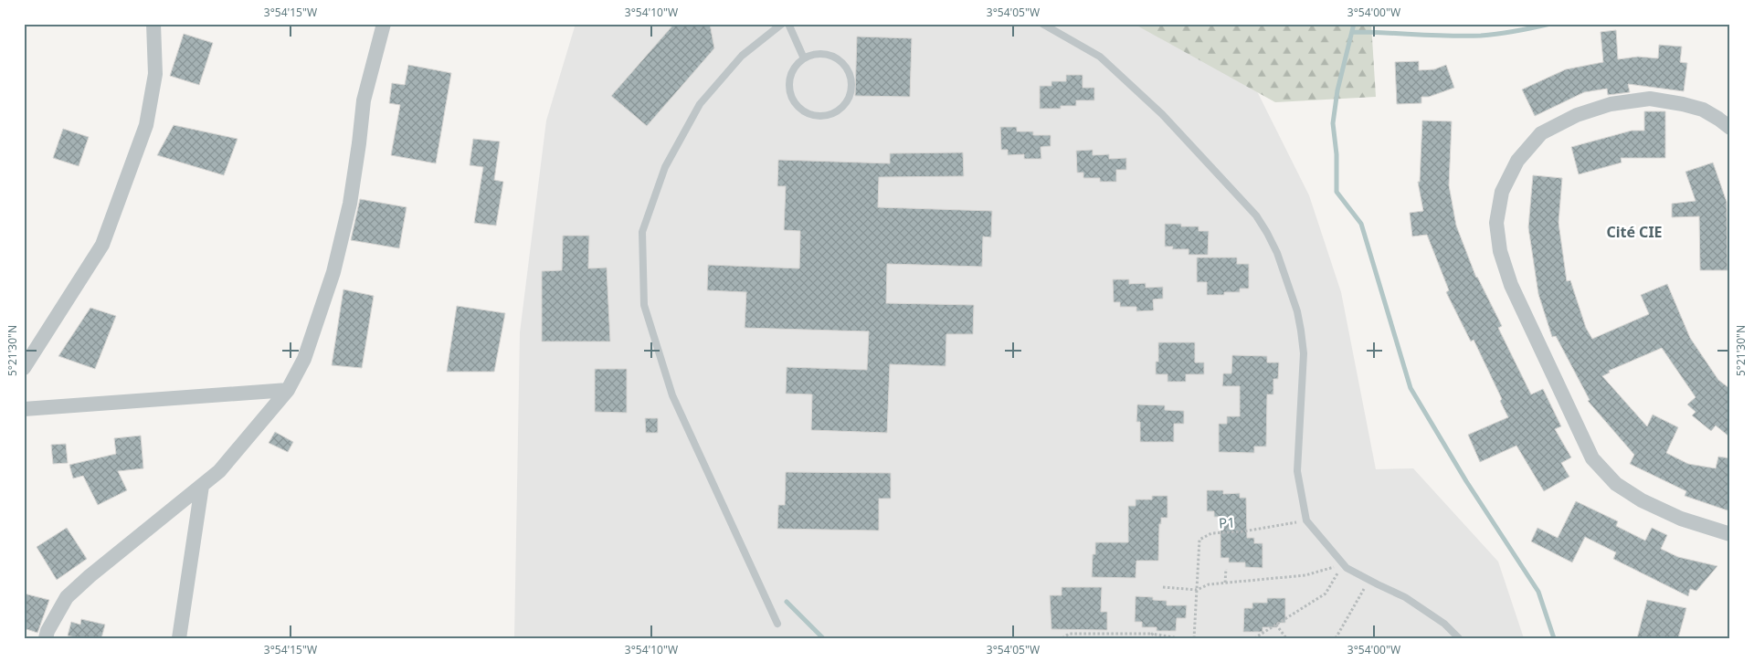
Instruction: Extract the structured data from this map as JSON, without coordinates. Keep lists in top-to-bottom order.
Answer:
{
  "streets": {
    "path": ["P1"]
  },
  "districts": ["Cité CIE"],
  "coordinates": [
    "3°54'15\"W",
    "3°54'10\"W",
    "3°54'05\"W",
    "3°54'00\"W",
    "5°21'30\"N"
  ]
}
